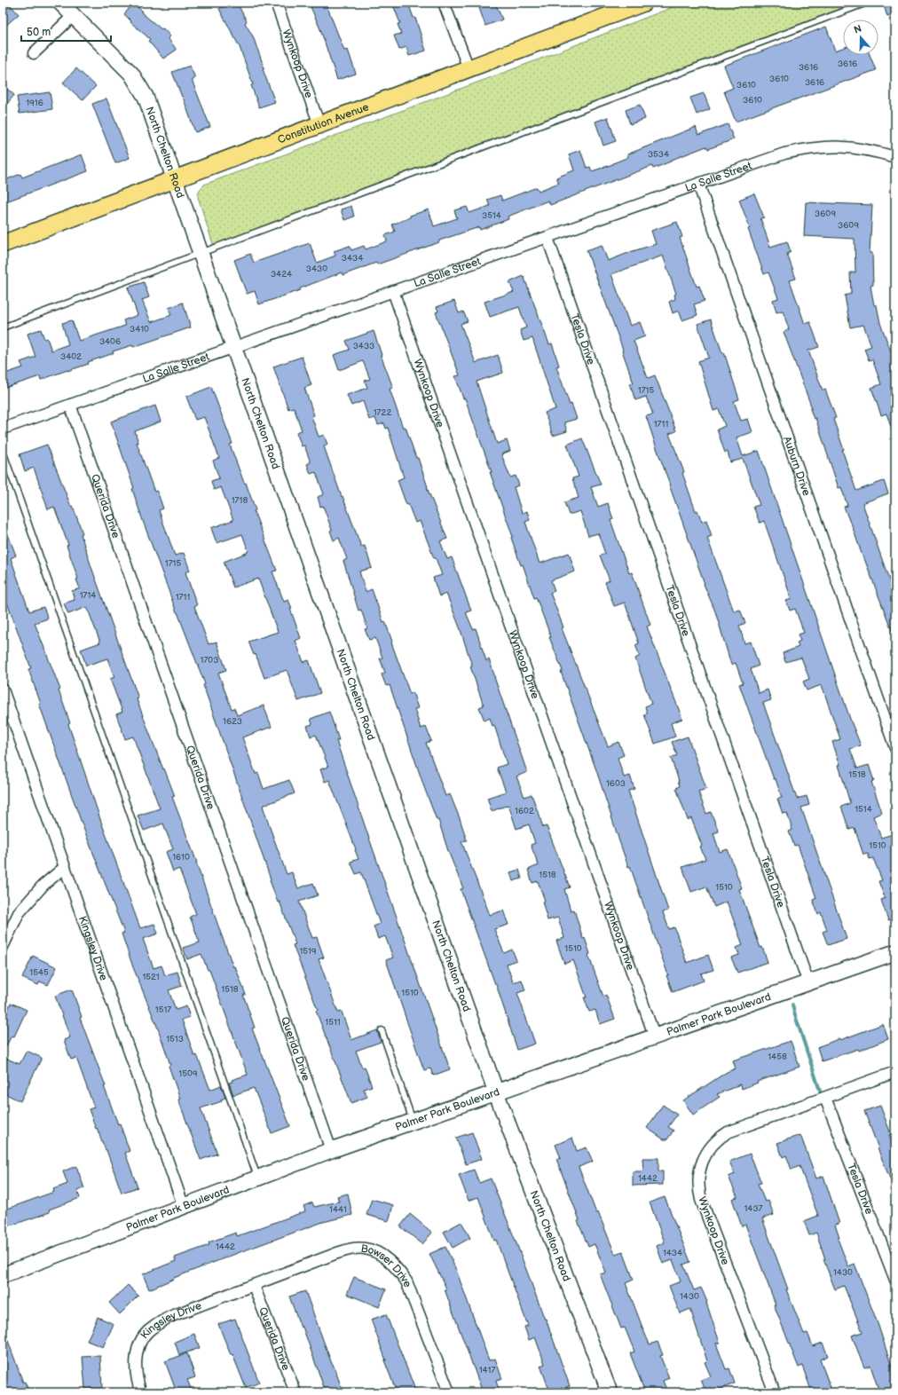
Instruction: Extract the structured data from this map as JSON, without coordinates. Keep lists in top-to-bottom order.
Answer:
{
  "streets": {
    "main road": ["Constitution Avenue", "North Chelton Road", "Palmer Park Boulevard"],
    "street": [
      "Wynkoop Drive",
      "La Salle Street",
      "Tesla Drive",
      "Auburn Drive",
      "Querida Drive",
      "Kingsley Drive",
      "Bowser Drive"
    ]
  },
  "crossings": [
    ["Wynkoop Drive", "Constitution Avenue"],
    ["Wynkoop Drive", "La Salle Street"],
    ["Wynkoop Drive", "Tesla Drive"],
    ["Wynkoop Drive", "Palmer Park Boulevard"],
    ["Constitution Avenue", "North Chelton Road"],
    ["North Chelton Road", "La Salle Street"],
    ["North Chelton Road", "Palmer Park Boulevard"],
    ["La Salle Street", "Tesla Drive"],
    ["La Salle Street", "Auburn Drive"],
    ["La Salle Street", "Querida Drive"],
    ["Tesla Drive", "Palmer Park Boulevard"],
    ["Querida Drive", "Kingsley Drive"],
    ["Querida Drive", "Palmer Park Boulevard"],
    ["Querida Drive", "Bowser Drive"],
    ["Kingsley Drive", "Palmer Park Boulevard"],
    ["Kingsley Drive", "Bowser Drive"]
  ],
  "house_numbers": [
    "3616",
    "3616",
    "3610",
    "3616",
    "3610",
    "3610",
    "1916",
    "3534",
    "3609",
    "3514",
    "3609",
    "3434",
    "3430",
    "3424",
    "3410",
    "3406",
    "3433",
    "3402",
    "1715",
    "1722",
    "1711",
    "1718",
    "1715",
    "1714",
    "1711",
    "1703",
    "1623",
    "1518",
    "1603",
    "1514",
    "1602",
    "1510",
    "1610",
    "1518",
    "1510",
    "1510",
    "1519",
    "1545",
    "1521",
    "1518",
    "1510",
    "1517",
    "1511",
    "1513",
    "1458",
    "1509",
    "1442",
    "1437",
    "1441",
    "1442",
    "1434",
    "1430",
    "1430",
    "1417"
  ],
  "scale_bar": "50 m",
  "north": "top"
}
